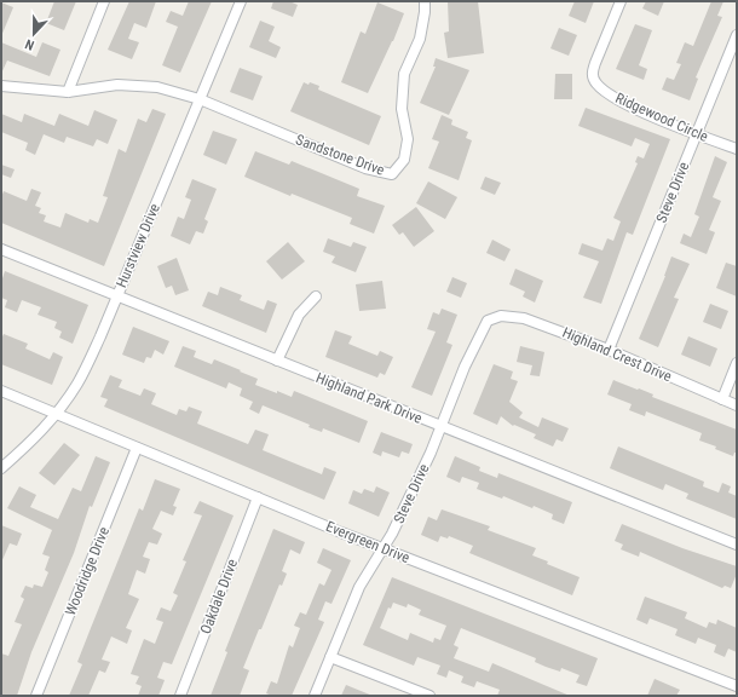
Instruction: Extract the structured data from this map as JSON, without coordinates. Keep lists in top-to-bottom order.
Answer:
{
  "streets": {
    "street": [
      "Ridgewood Circle",
      "Sandstone Drive",
      "Steve Drive",
      "Hurstview Drive",
      "Highland Crest Drive",
      "Highland Park Drive",
      "Evergreen Drive",
      "Woodridge Drive",
      "Oakdale Drive"
    ]
  },
  "crossings": [
    ["Ridgewood Circle", "Steve Drive"],
    ["Sandstone Drive", "Hurstview Drive"],
    ["Steve Drive", "Highland Crest Drive"],
    ["Steve Drive", "Highland Park Drive"],
    ["Steve Drive", "Evergreen Drive"],
    ["Hurstview Drive", "Highland Park Drive"],
    ["Hurstview Drive", "Evergreen Drive"],
    ["Evergreen Drive", "Woodridge Drive"],
    ["Evergreen Drive", "Oakdale Drive"]
  ],
  "north": "bottom"
}
